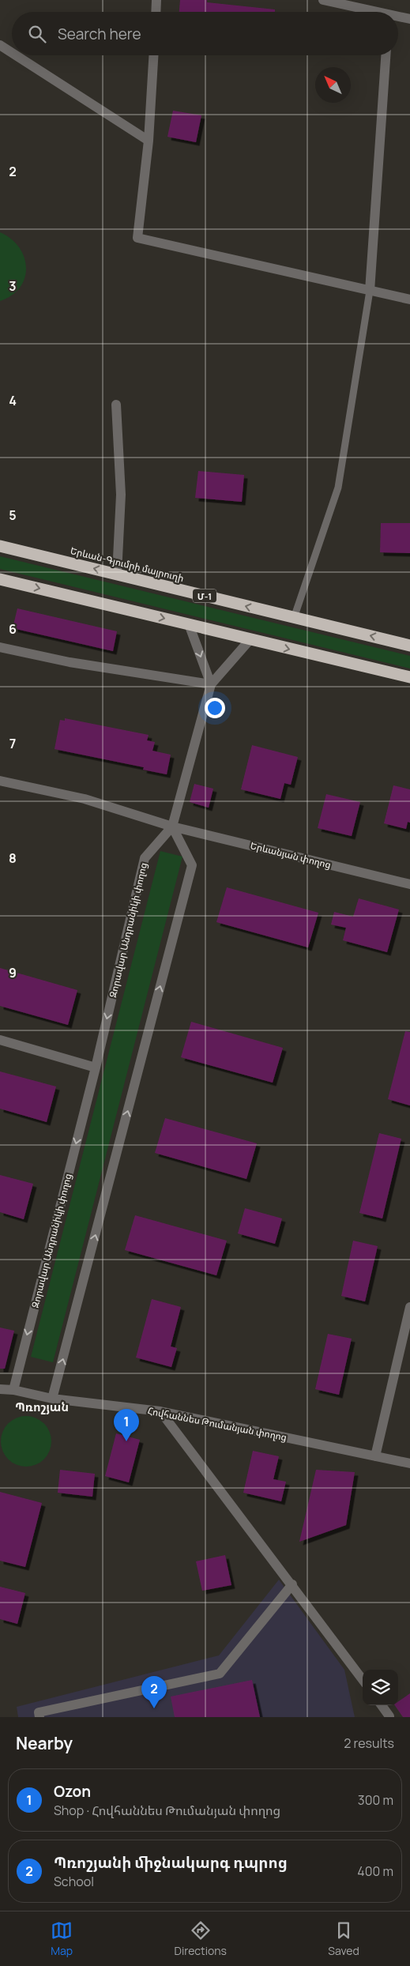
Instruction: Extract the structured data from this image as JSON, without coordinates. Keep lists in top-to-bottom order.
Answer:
{
  "streets": {
    "highway": ["Երևան-Գյումրի մայրուղի", "Մ-1"],
    "street": ["Երևանյան փողոց", "Զորավար Անդրանիկի փողոց", "Հովհաննես Թումանյան փողոց"]
  },
  "crossings": [
    ["Երևանյան փողոց", "Զորավար Անդրանիկի փողոց"],
    ["Զորավար Անդրանիկի փողոց", "Հովհաննես Թումանյան փողոց"]
  ],
  "districts": ["Պռոշյան"],
  "north": "top left",
  "page": {
    "search": "Search here",
    "pins": ["1", "2"],
    "heading": ["Nearby", "2 results"],
    "list": [
      {
        "mark": "1",
        "name": "Ozon",
        "note": "Shop · Հովհաննես Թումանյան փողոց",
        "value": "300 m"
      },
      {
        "mark": "2",
        "name": "Պռոշյանի միջնակարգ դպրոց",
        "note": "School",
        "value": "400 m"
      }
    ],
    "nav": ["Map", "Directions", "Saved"]
  },
  "grid": {
    "rows": [
      "2",
      "3",
      "4",
      "5",
      "6",
      "7",
      "8",
      "9"
    ]
  }
}
